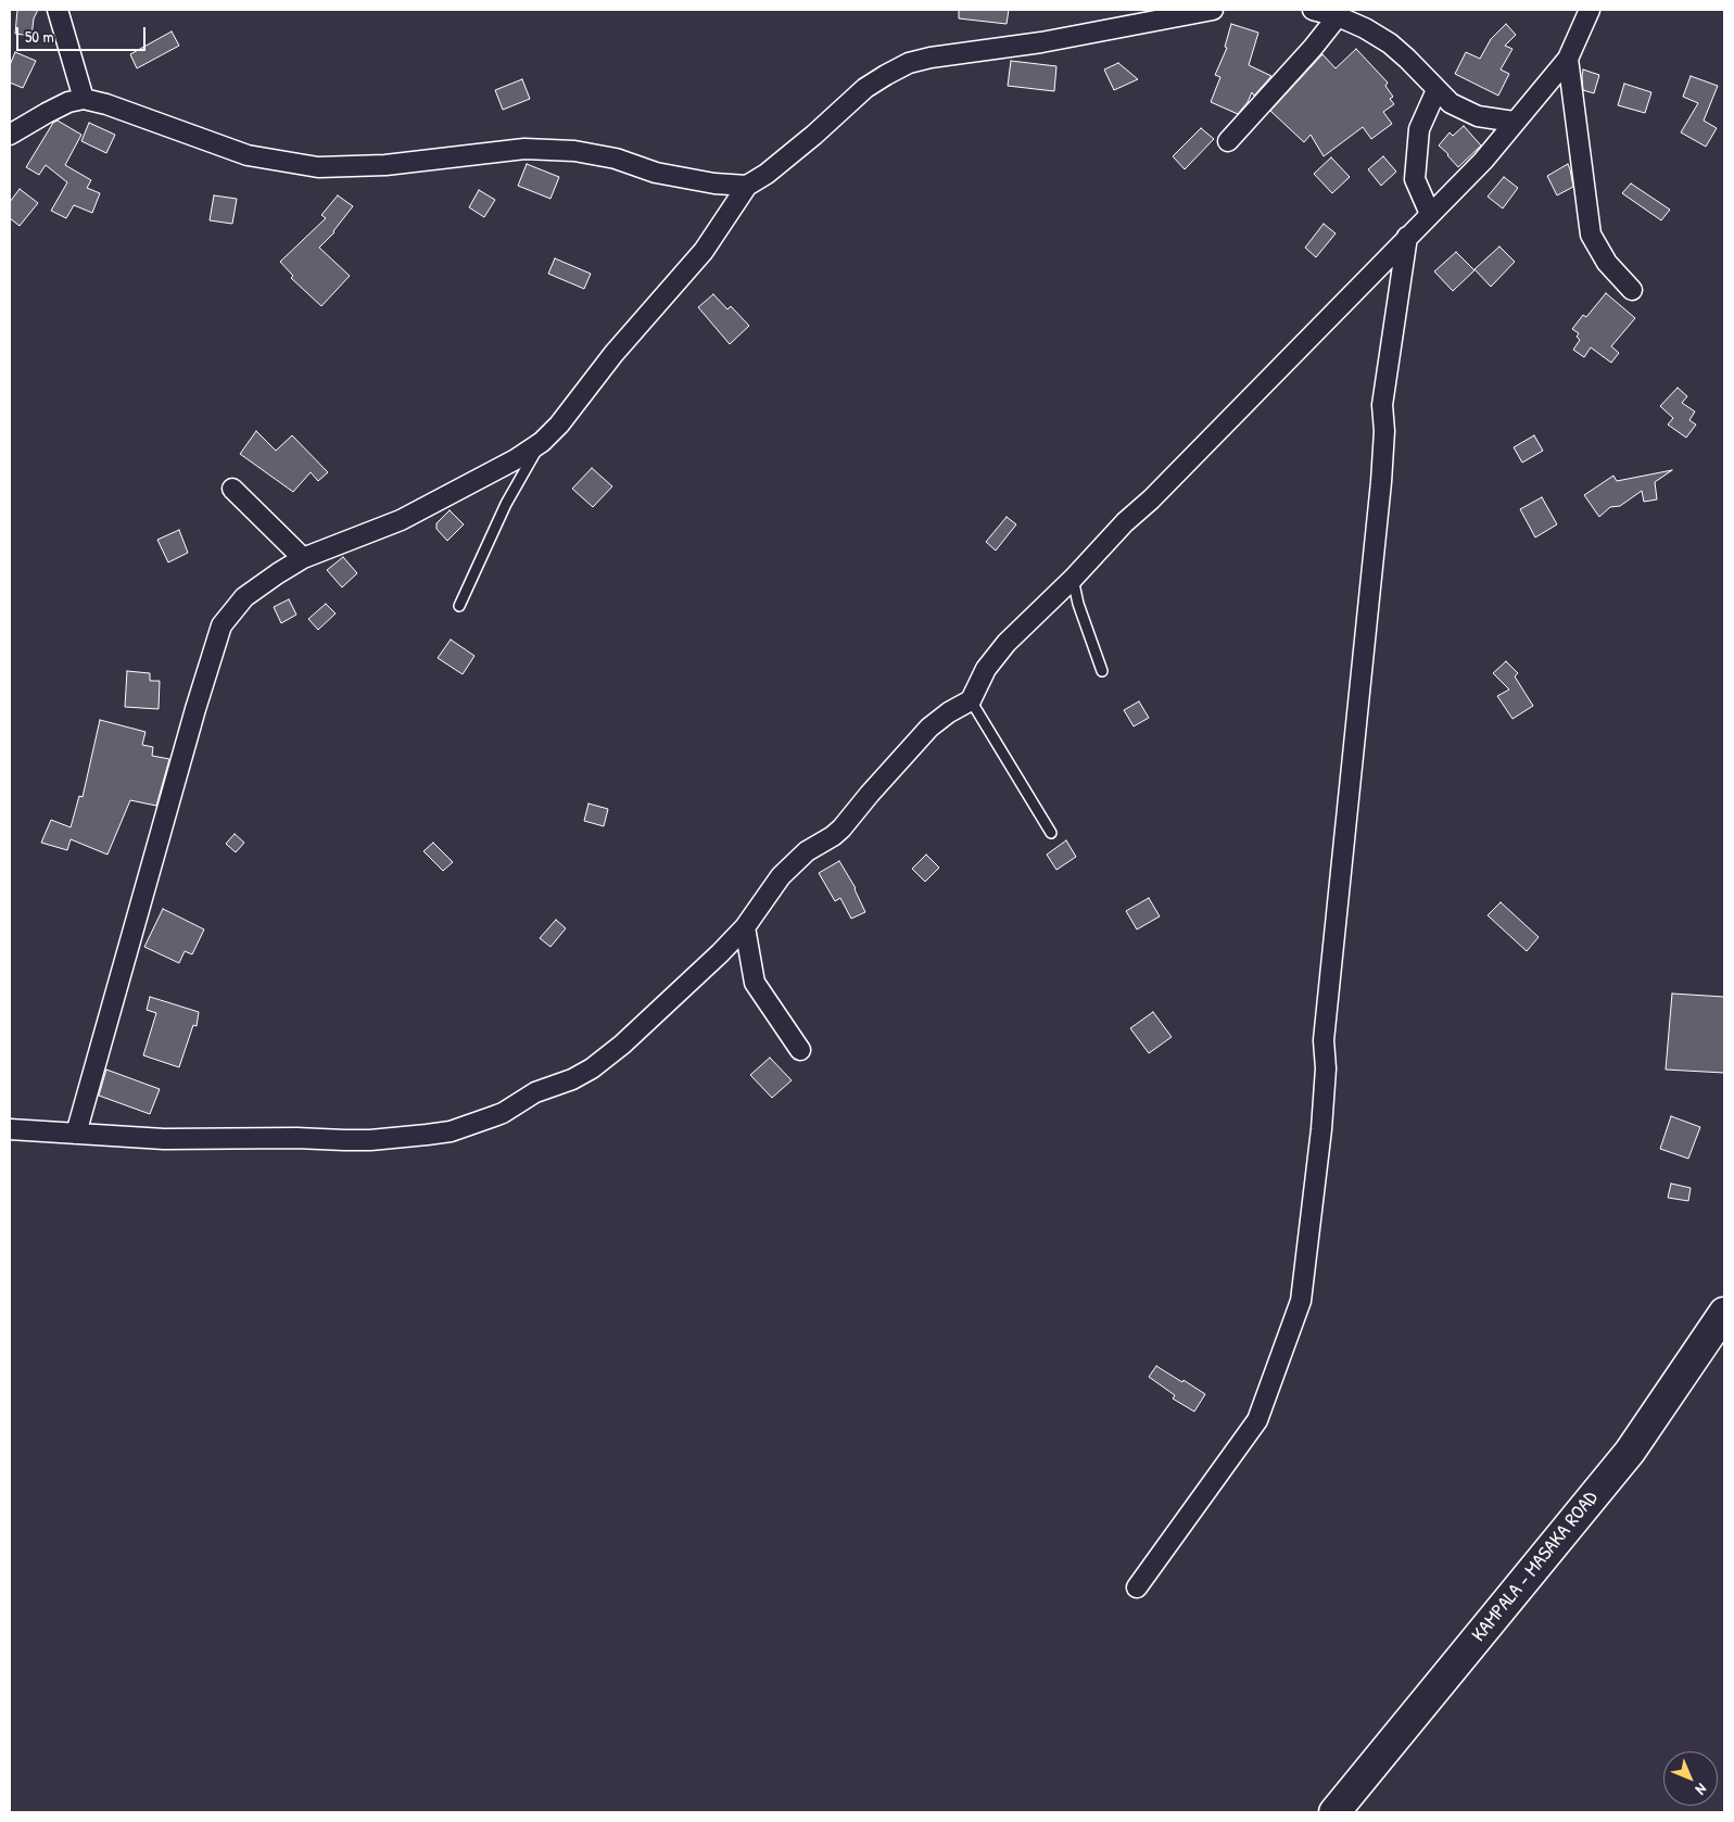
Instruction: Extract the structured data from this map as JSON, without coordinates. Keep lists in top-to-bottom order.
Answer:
{
  "streets": {
    "main road": ["KAMPALA - MASAKA ROAD"]
  },
  "scale_bar": "50 m",
  "north": "bottom right"
}
